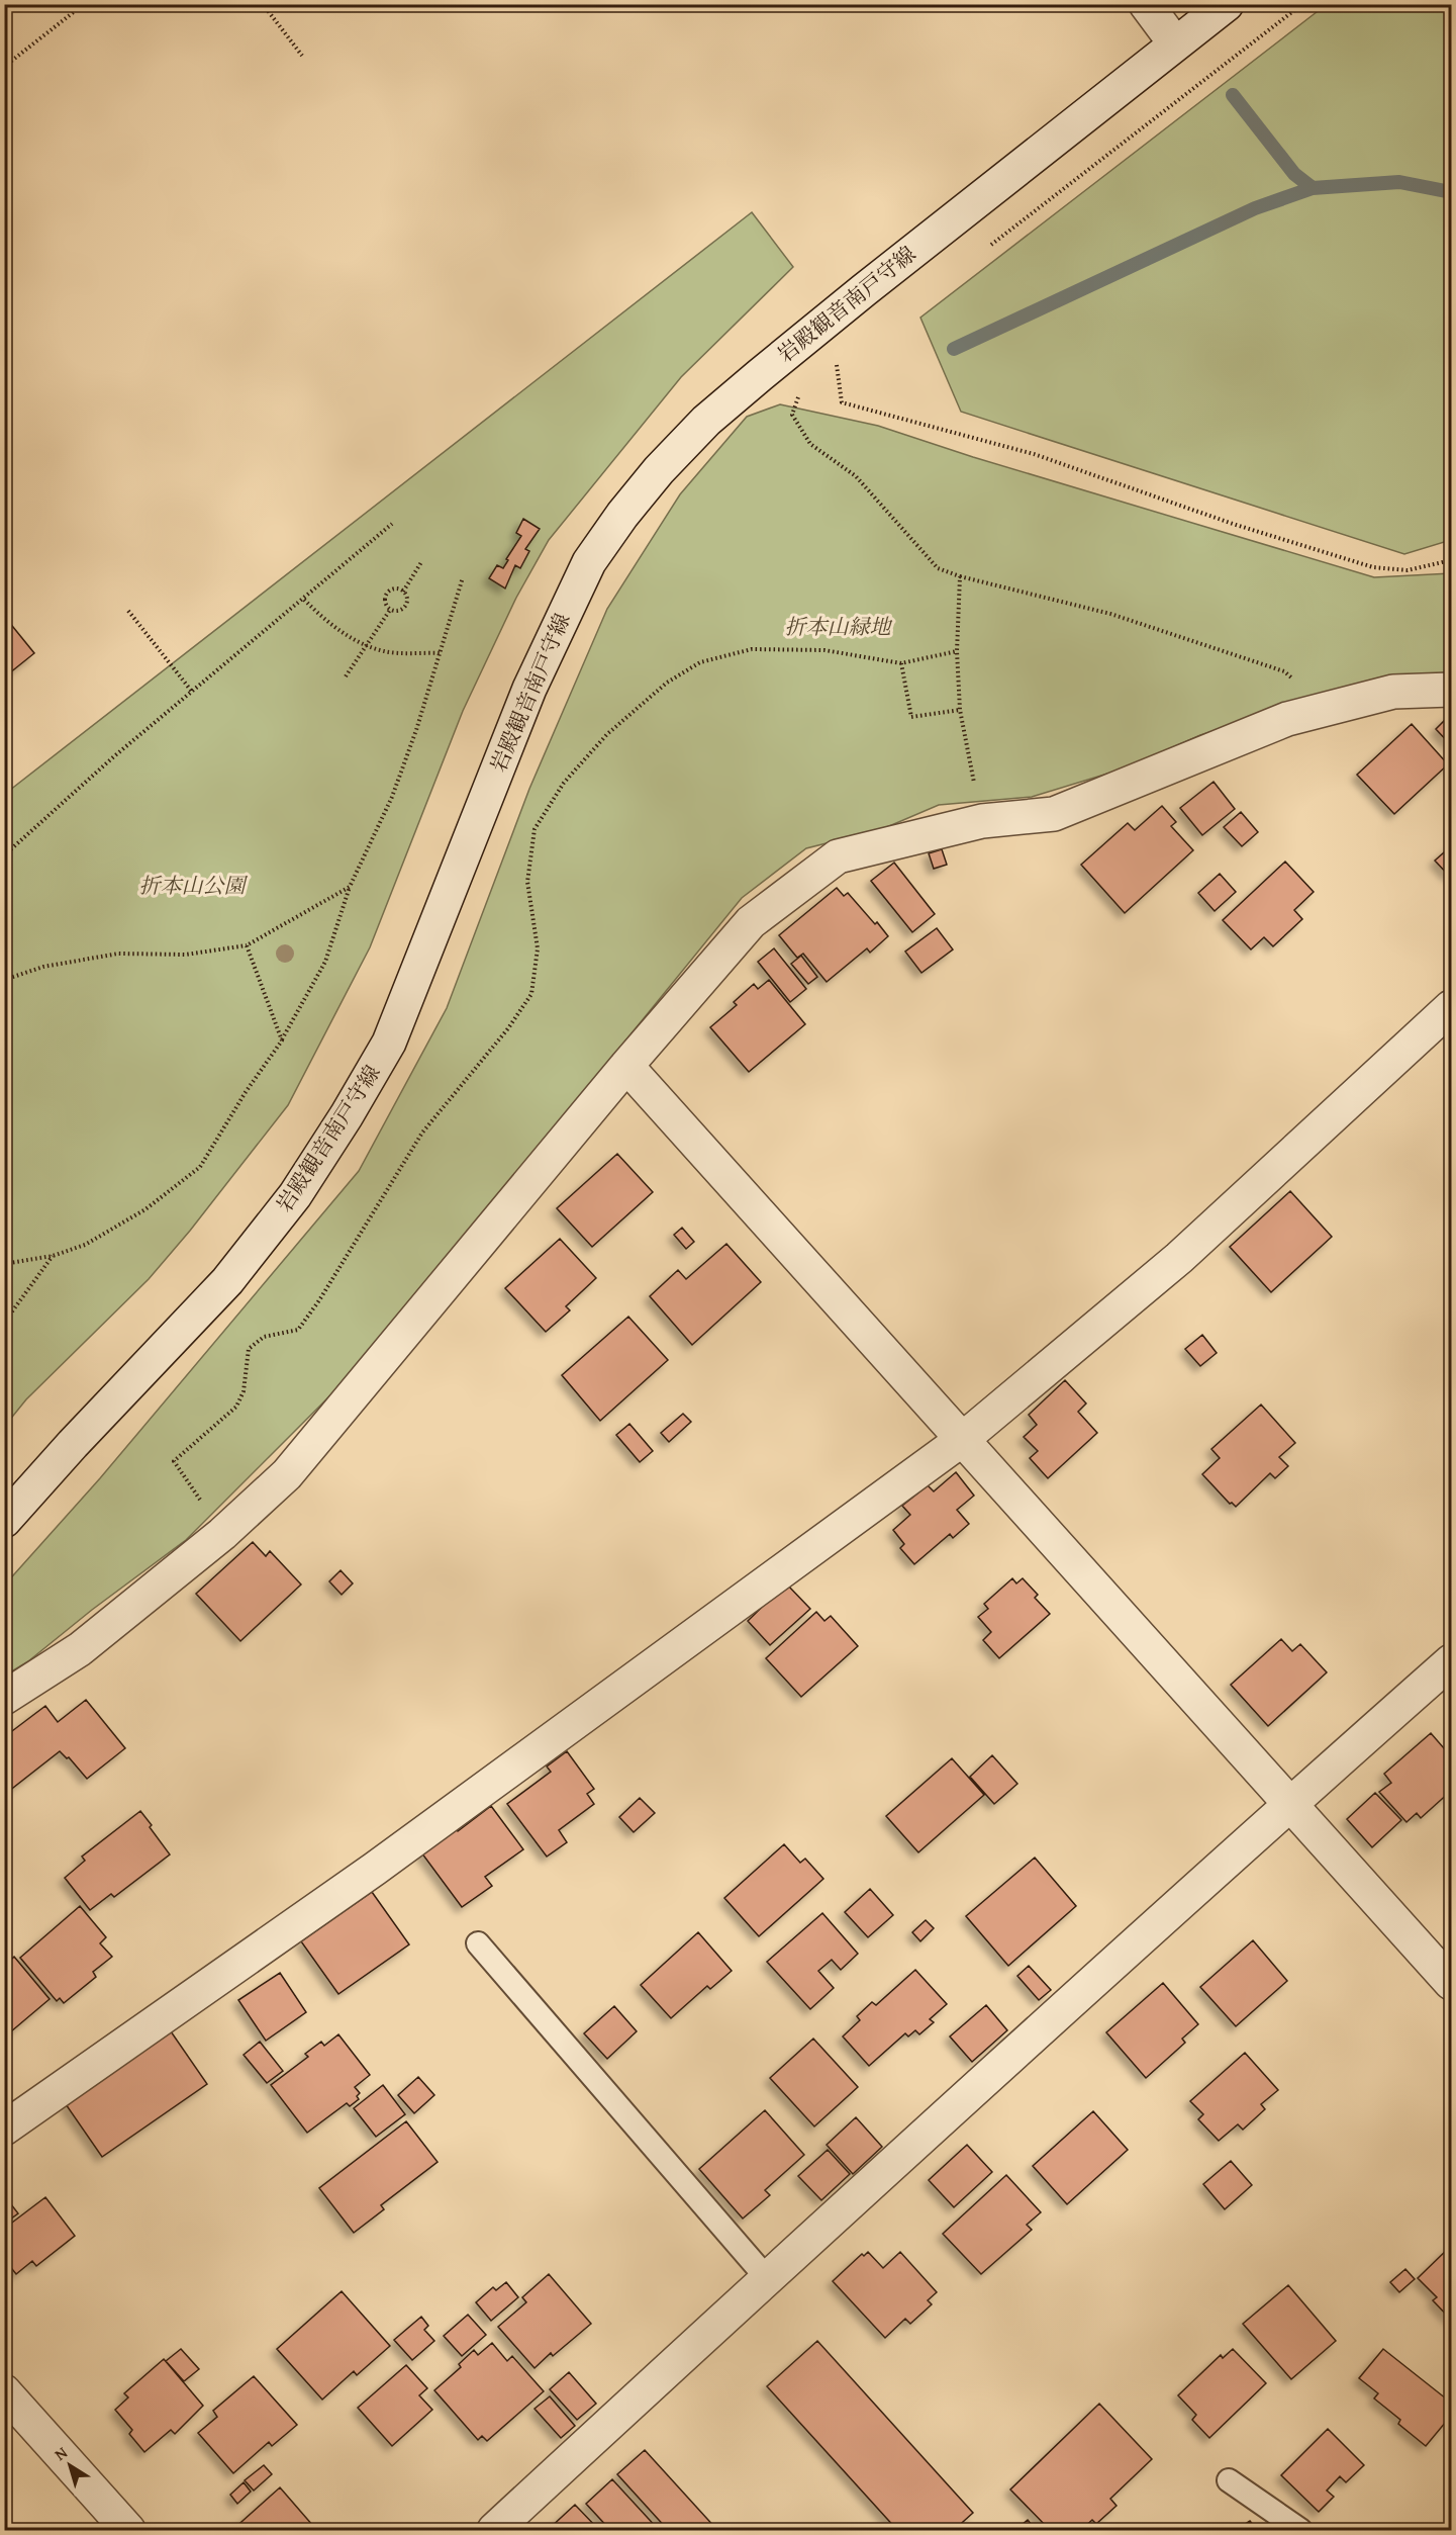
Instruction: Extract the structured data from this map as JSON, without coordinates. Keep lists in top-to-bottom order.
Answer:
{
  "streets": {
    "street": ["岩殿観音南戸守線"]
  },
  "parks": ["折本山緑地", "折本山公園"],
  "north": "top left"
}
